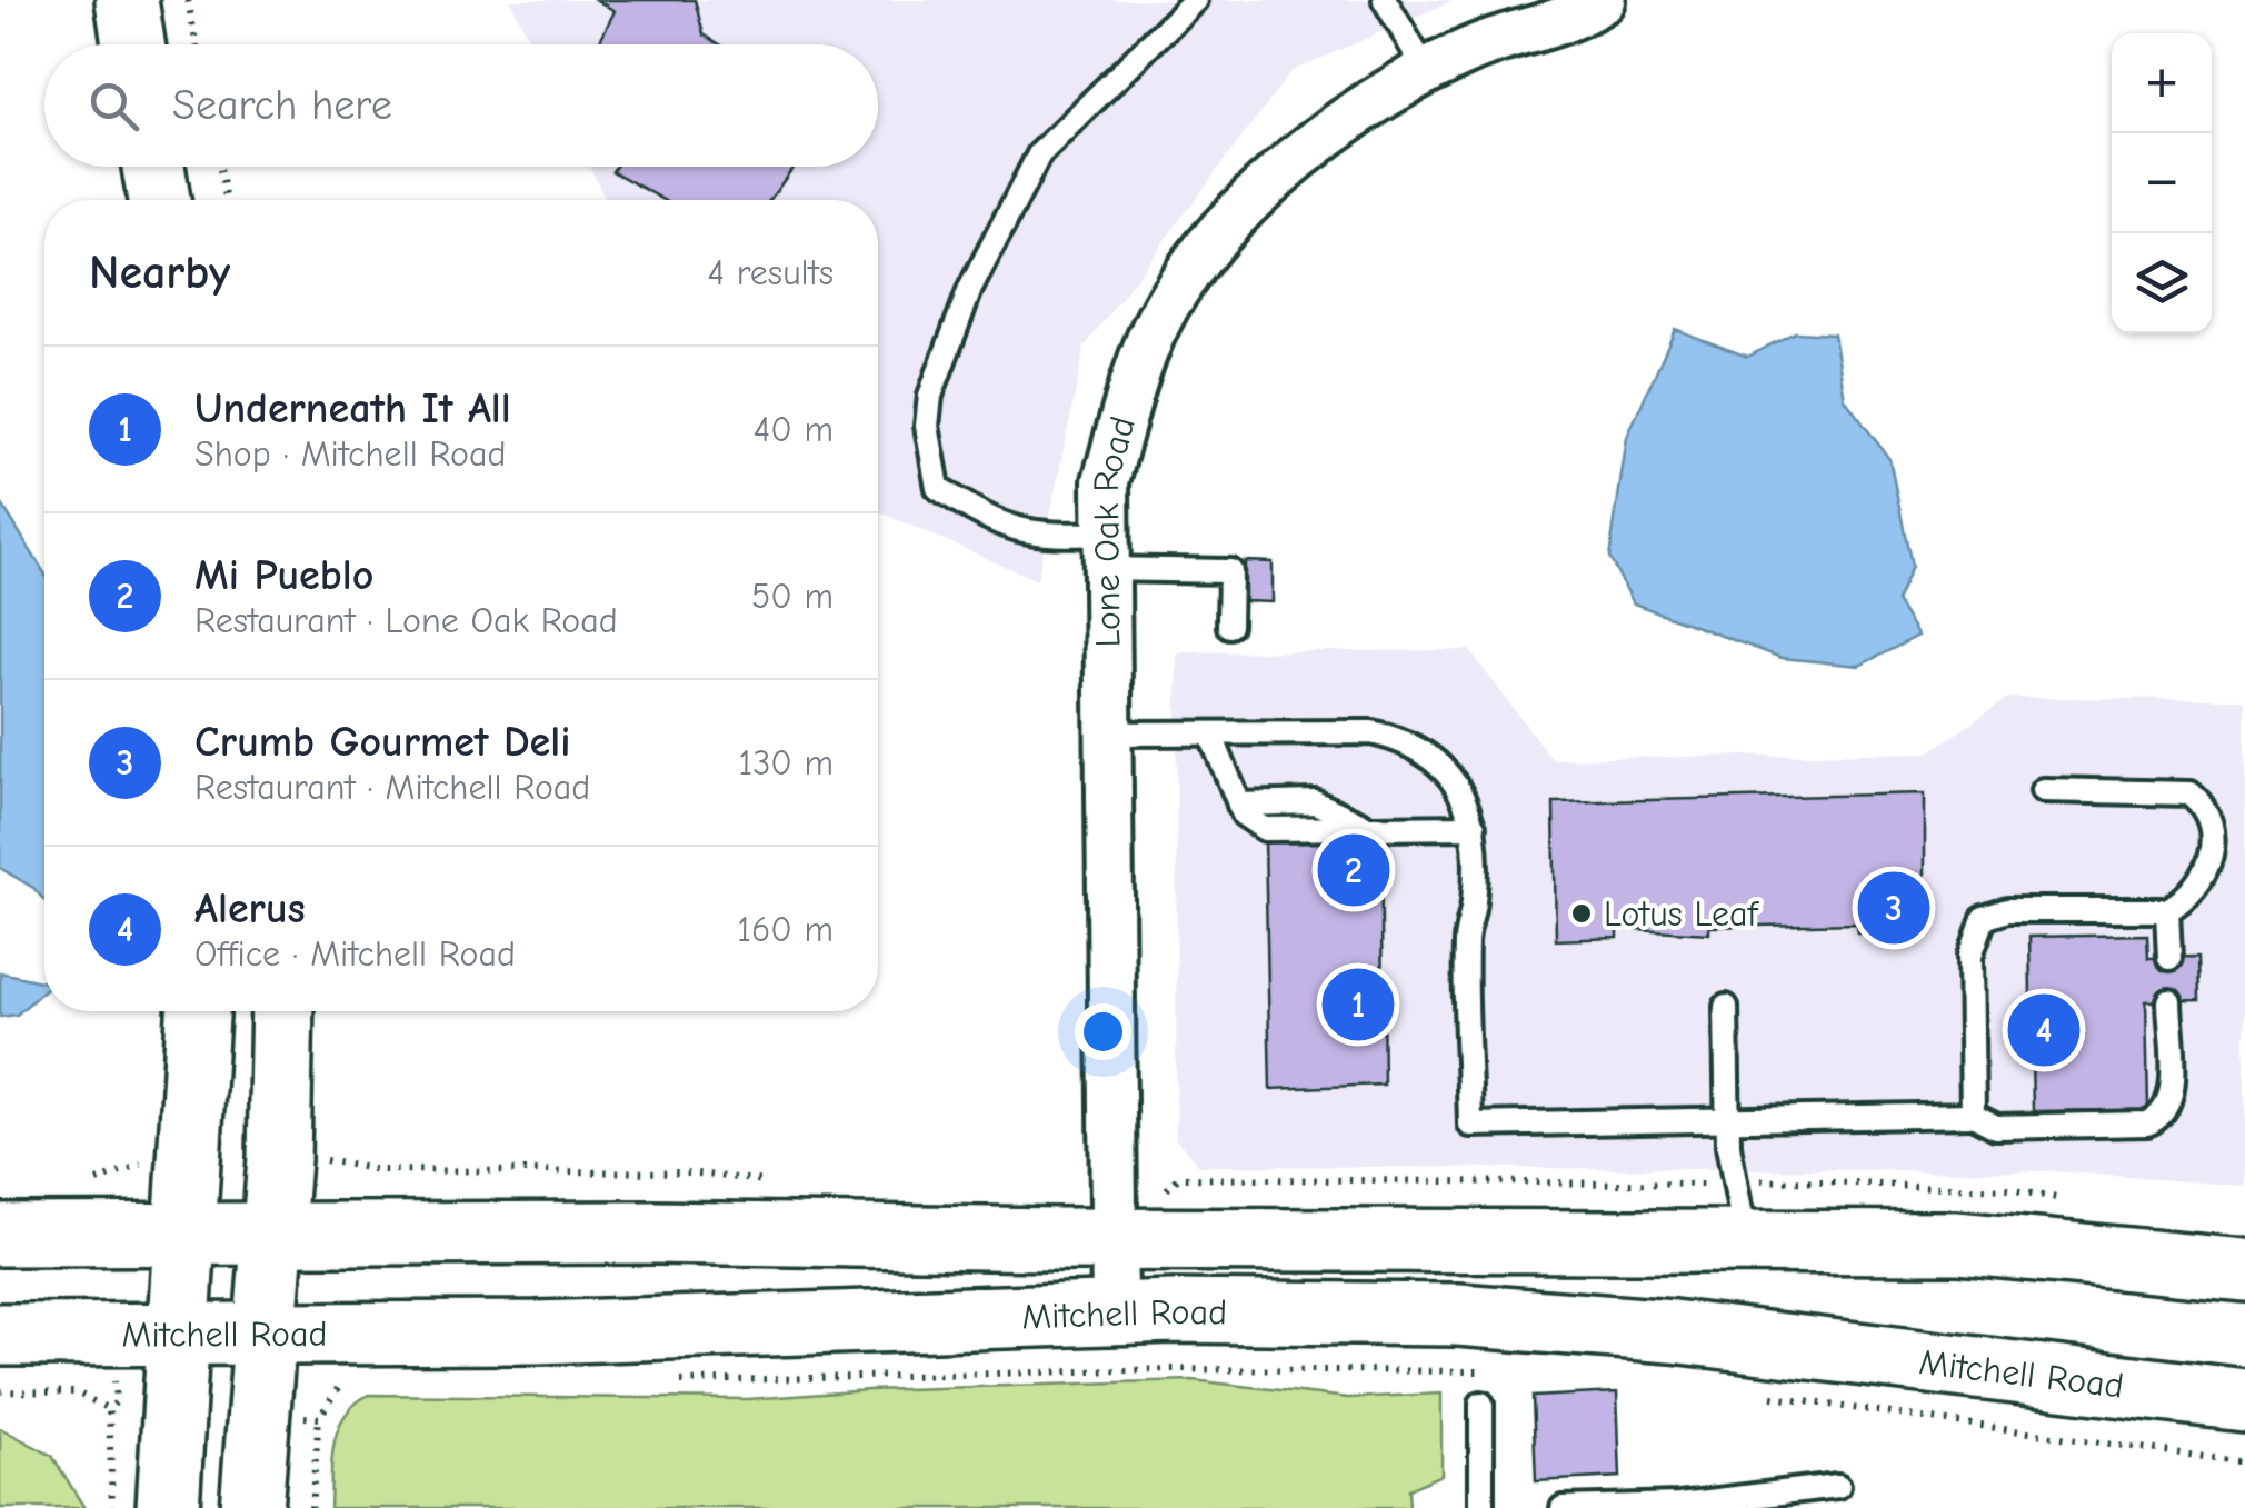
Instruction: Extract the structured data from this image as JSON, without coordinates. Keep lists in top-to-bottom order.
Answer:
{
  "streets": {
    "main road": ["Mitchell Road"],
    "street": ["Lone Oak Road"]
  },
  "crossings": [
    ["Lone Oak Road", "Mitchell Road"]
  ],
  "places": ["Lotus Leaf"],
  "page": {
    "map_buttons": ["+", "−"],
    "search": "Search here",
    "heading": ["Nearby", "4 results"],
    "list": [
      {
        "mark": "1",
        "name": "Underneath It All",
        "note": "Shop · Mitchell Road",
        "value": "40 m"
      },
      {
        "mark": "2",
        "name": "Mi Pueblo",
        "note": "Restaurant · Lone Oak Road",
        "value": "50 m"
      },
      {
        "mark": "3",
        "name": "Crumb Gourmet Deli",
        "note": "Restaurant · Mitchell Road",
        "value": "130 m"
      },
      {
        "mark": "4",
        "name": "Alerus",
        "note": "Office · Mitchell Road",
        "value": "160 m"
      }
    ],
    "pins": [
      "2",
      "3",
      "1",
      "4"
    ]
  }
}
